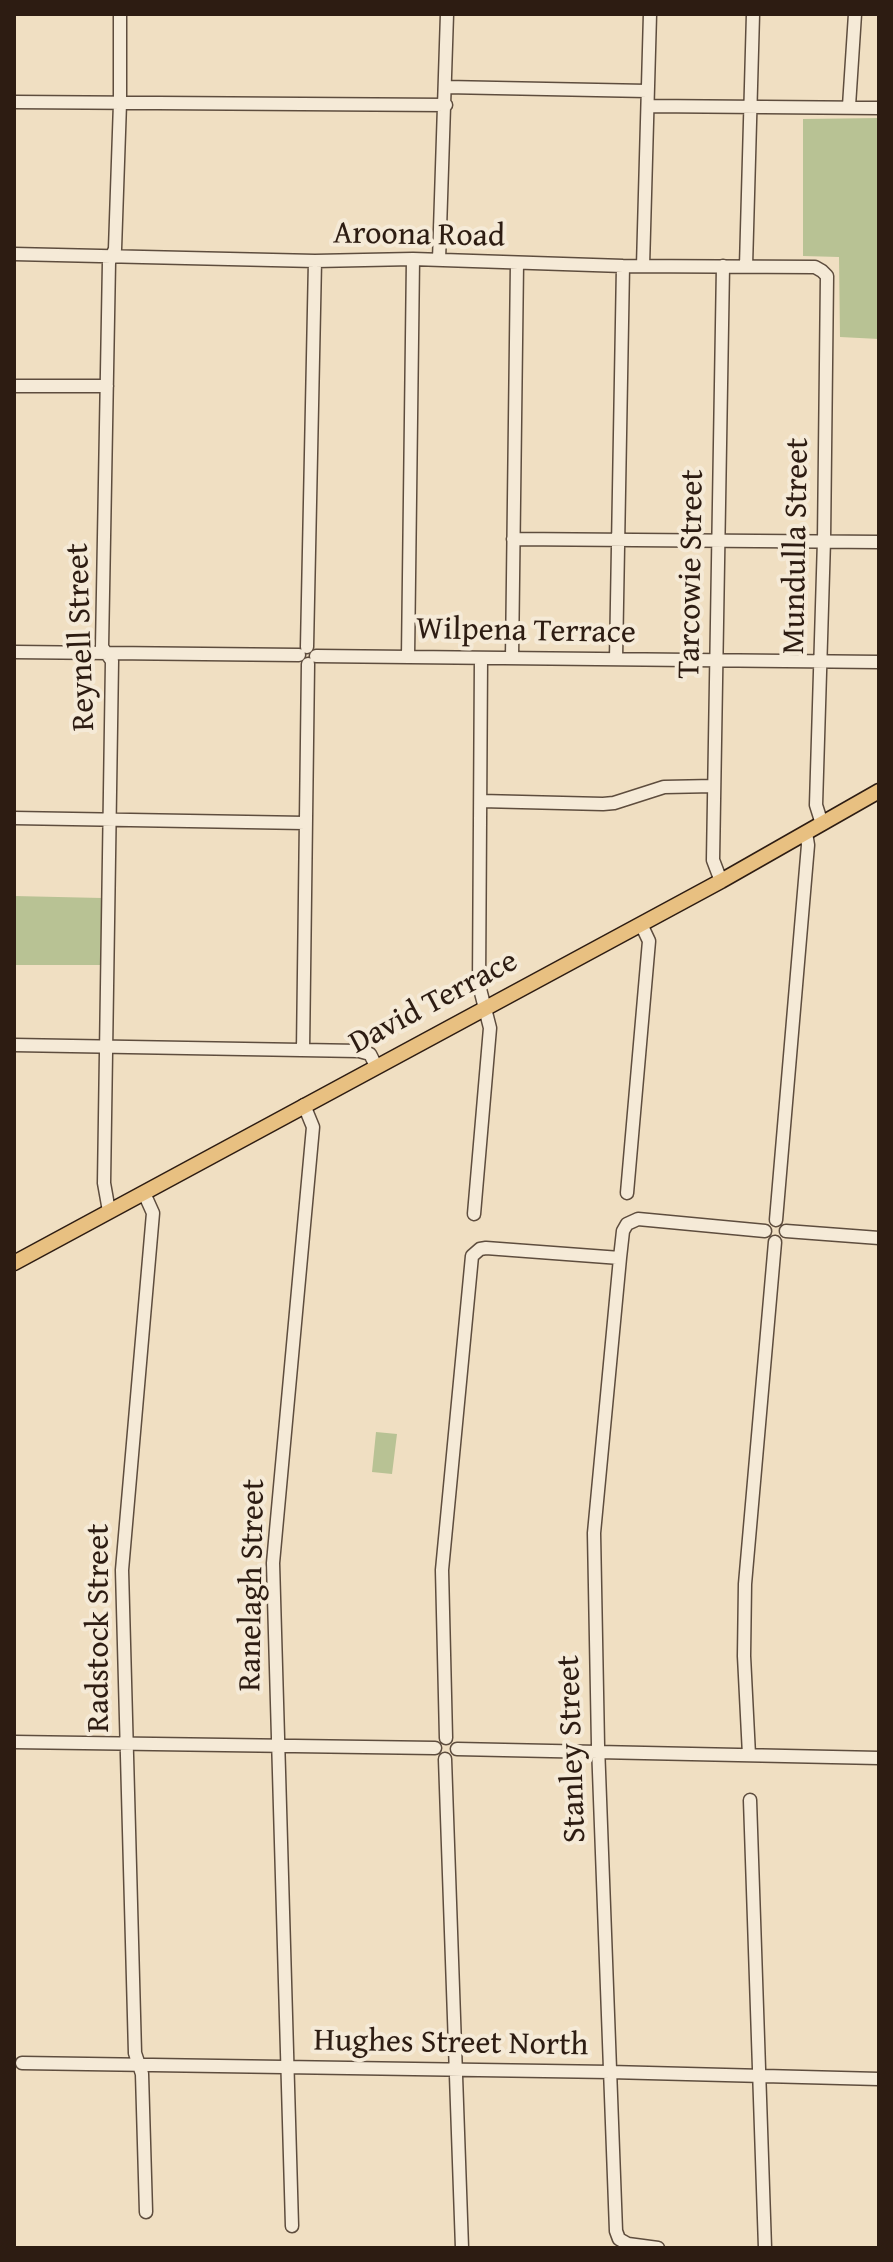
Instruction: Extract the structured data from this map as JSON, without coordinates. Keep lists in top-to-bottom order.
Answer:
{
  "streets": {
    "main road": ["David Terrace"],
    "street": [
      "Aroona Road",
      "Mundulla Street",
      "Tarcowie Street",
      "Wilpena Terrace",
      "Reynell Street",
      "Ranelagh Street",
      "Radstock Street",
      "Stanley Street",
      "Hughes Street North"
    ]
  },
  "crossings": [
    ["Aroona Road", "Mundulla Street"],
    ["Aroona Road", "Tarcowie Street"],
    ["Aroona Road", "Reynell Street"],
    ["Mundulla Street", "Wilpena Terrace"],
    ["Mundulla Street", "David Terrace"],
    ["Tarcowie Street", "Wilpena Terrace"],
    ["Tarcowie Street", "David Terrace"],
    ["Wilpena Terrace", "Reynell Street"],
    ["Reynell Street", "David Terrace"],
    ["David Terrace", "Ranelagh Street"],
    ["David Terrace", "Radstock Street"],
    ["Ranelagh Street", "Hughes Street North"],
    ["Radstock Street", "Hughes Street North"],
    ["Stanley Street", "Hughes Street North"]
  ]
}
